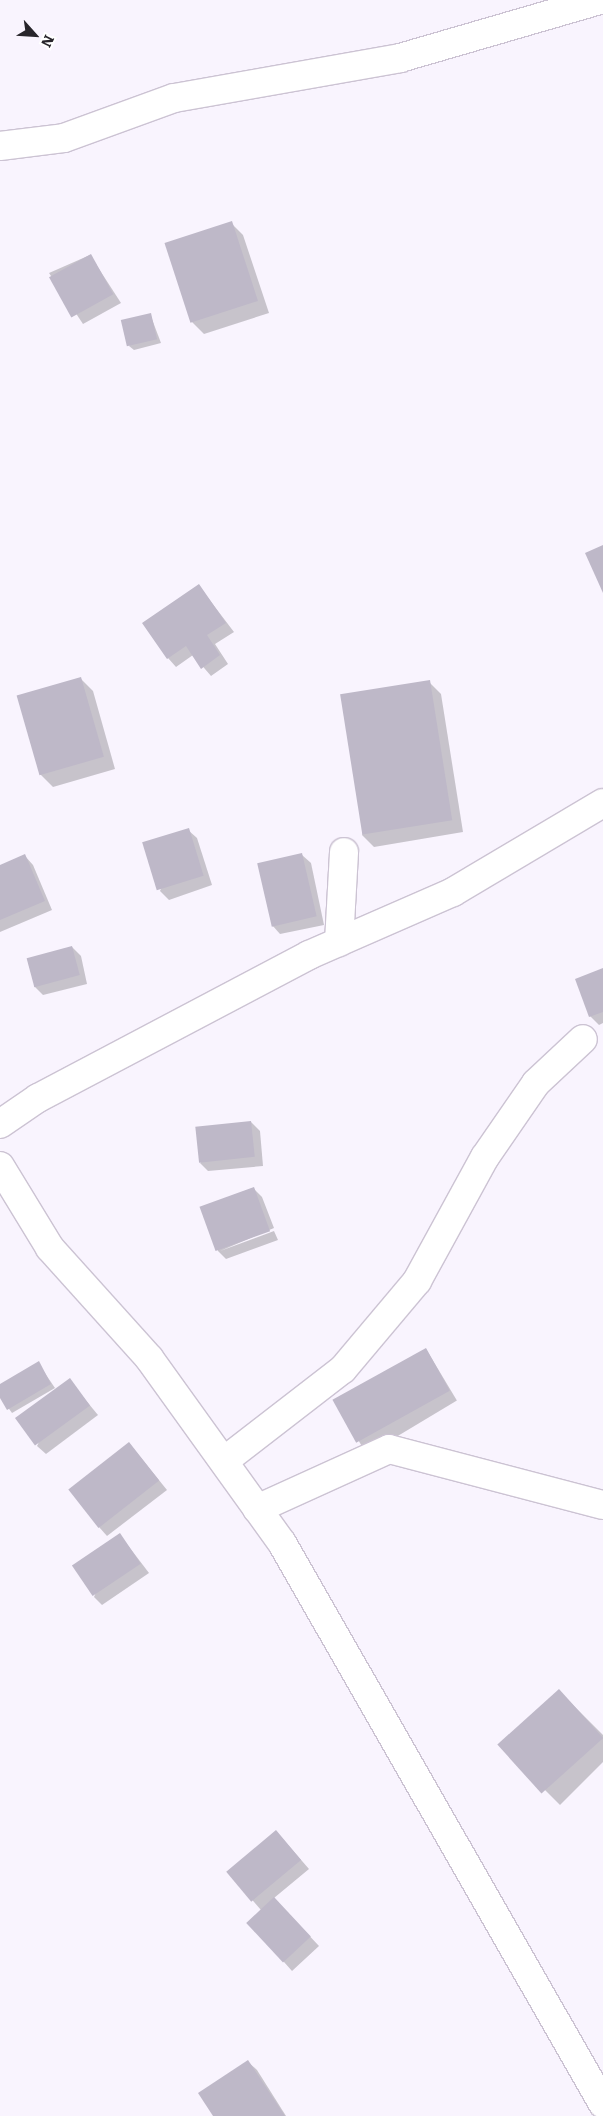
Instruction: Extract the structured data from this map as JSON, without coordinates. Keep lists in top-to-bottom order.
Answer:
{
  "north": "bottom right"
}
